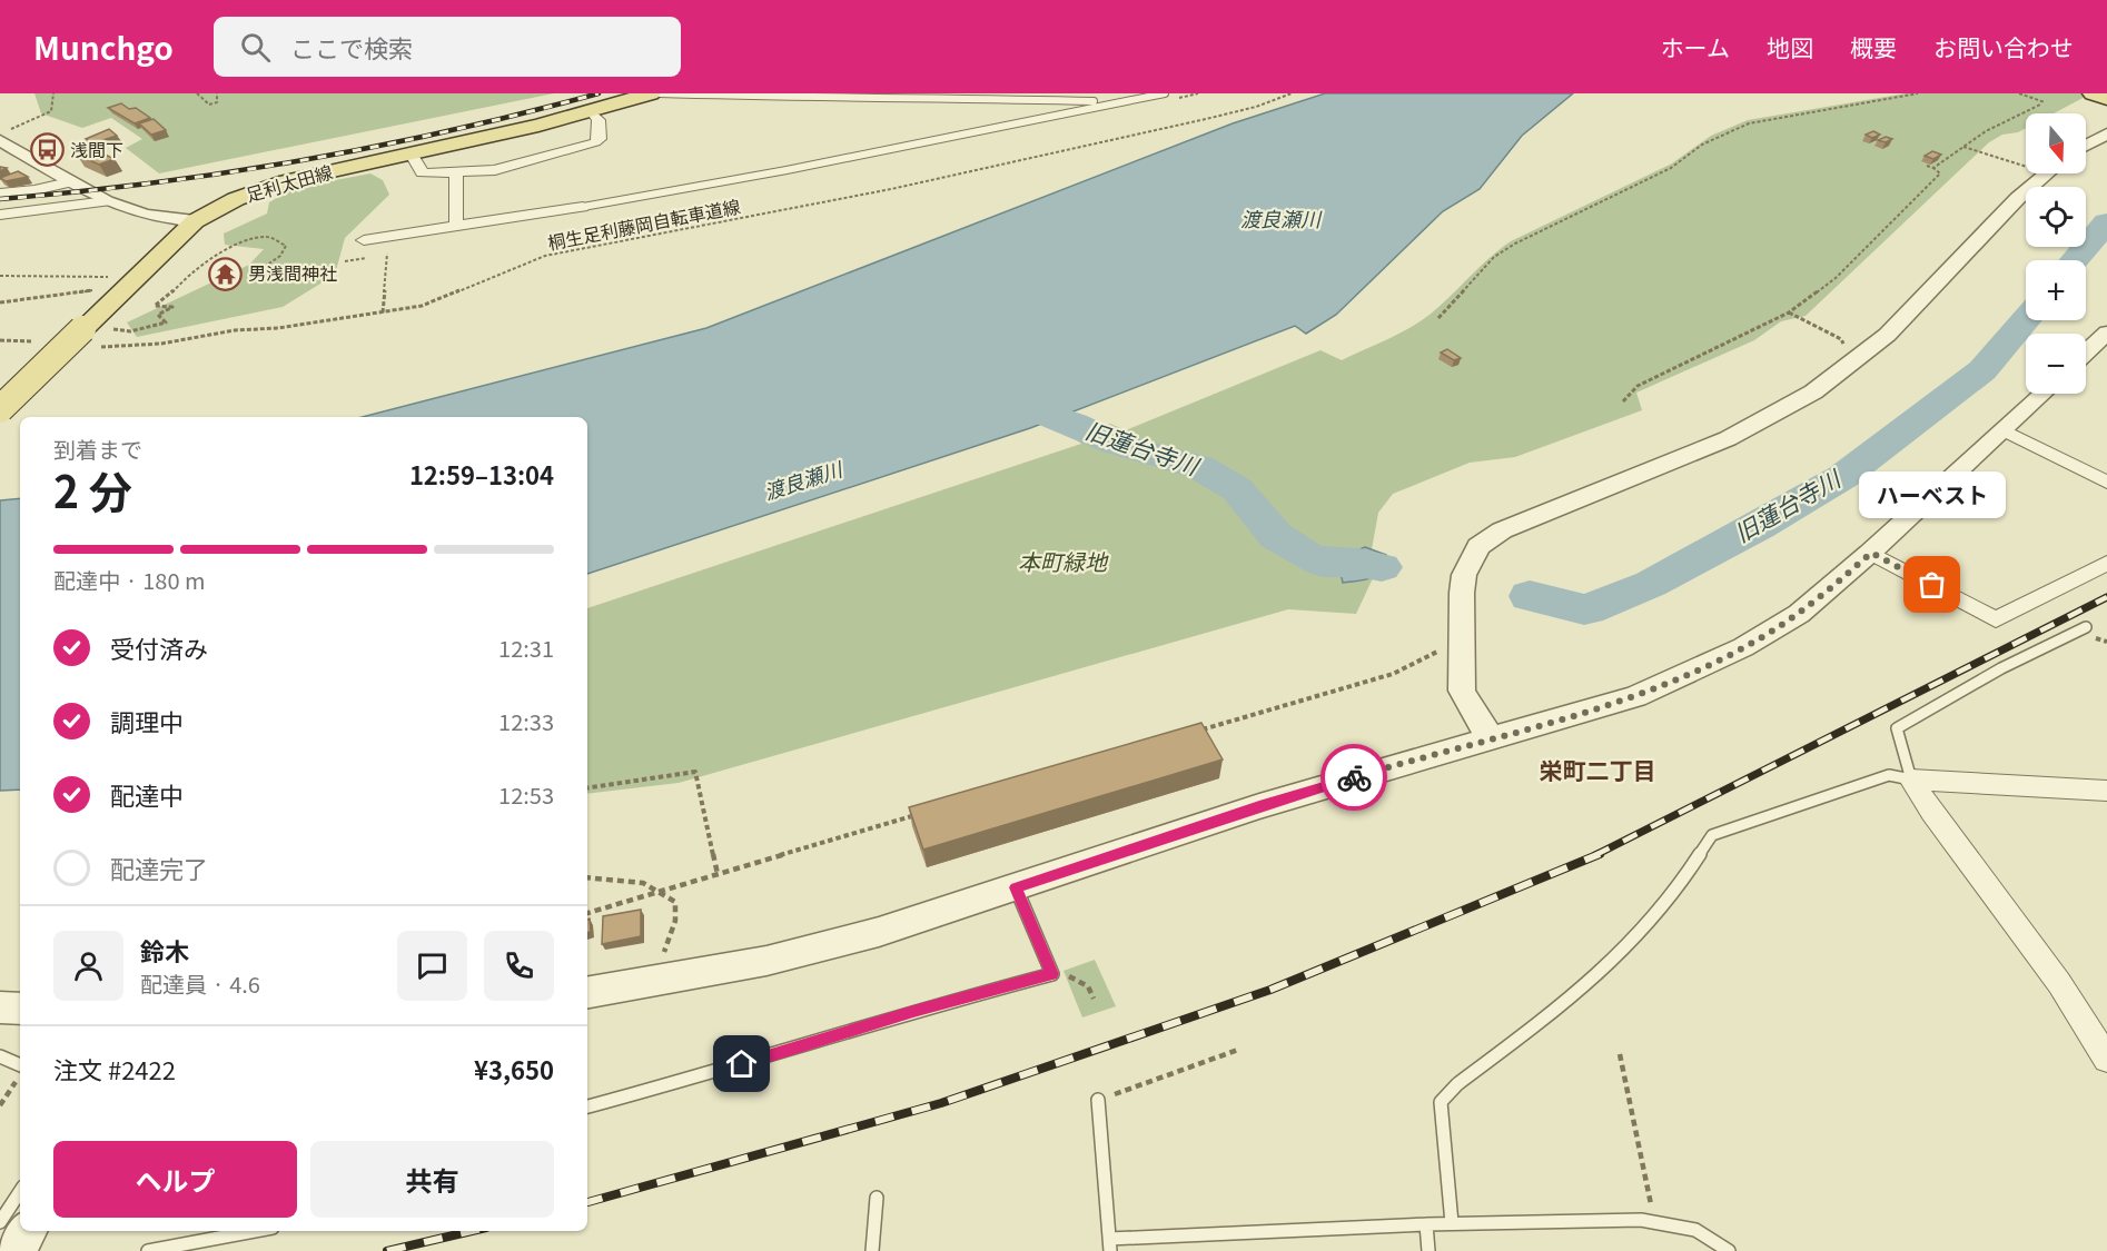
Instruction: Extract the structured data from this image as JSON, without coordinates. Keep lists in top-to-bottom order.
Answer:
{
  "streets": {
    "main road": ["足利太田線"],
    "path": ["桐生足利藤岡自転車道線"]
  },
  "crossings": [
    ["足利太田線", "桐生足利藤岡自転車道線"]
  ],
  "districts": ["栄町二丁目"],
  "water": ["渡良瀬川", "旧蓮台寺川"],
  "parks": ["本町緑地"],
  "places": {
    "bus stop": ["浅間下"],
    "temple": ["男浅間神社"],
    "other": ["ハーベスト"]
  },
  "north": "bottom",
  "page": {
    "header": "Munchgo",
    "search": "ここで検索",
    "nav": [
      "ホーム",
      "地図",
      "概要",
      "お問い合わせ"
    ],
    "map_buttons": ["+", "−"],
    "heading": ["2 分", "到着まで", "12:59–13:04"],
    "panel": [
      "鈴木",
      "配達員 · 4.6",
      "注文 #2422",
      "¥3,650"
    ],
    "bubble": "ハーベスト",
    "bar": "配達中 · 180 m",
    "list": [
      ["受付済み", "12:31"],
      ["調理中", "12:33"],
      ["配達中", "12:53"],
      "配達完了"
    ],
    "buttons": ["ヘルプ", "共有"]
  }
}
